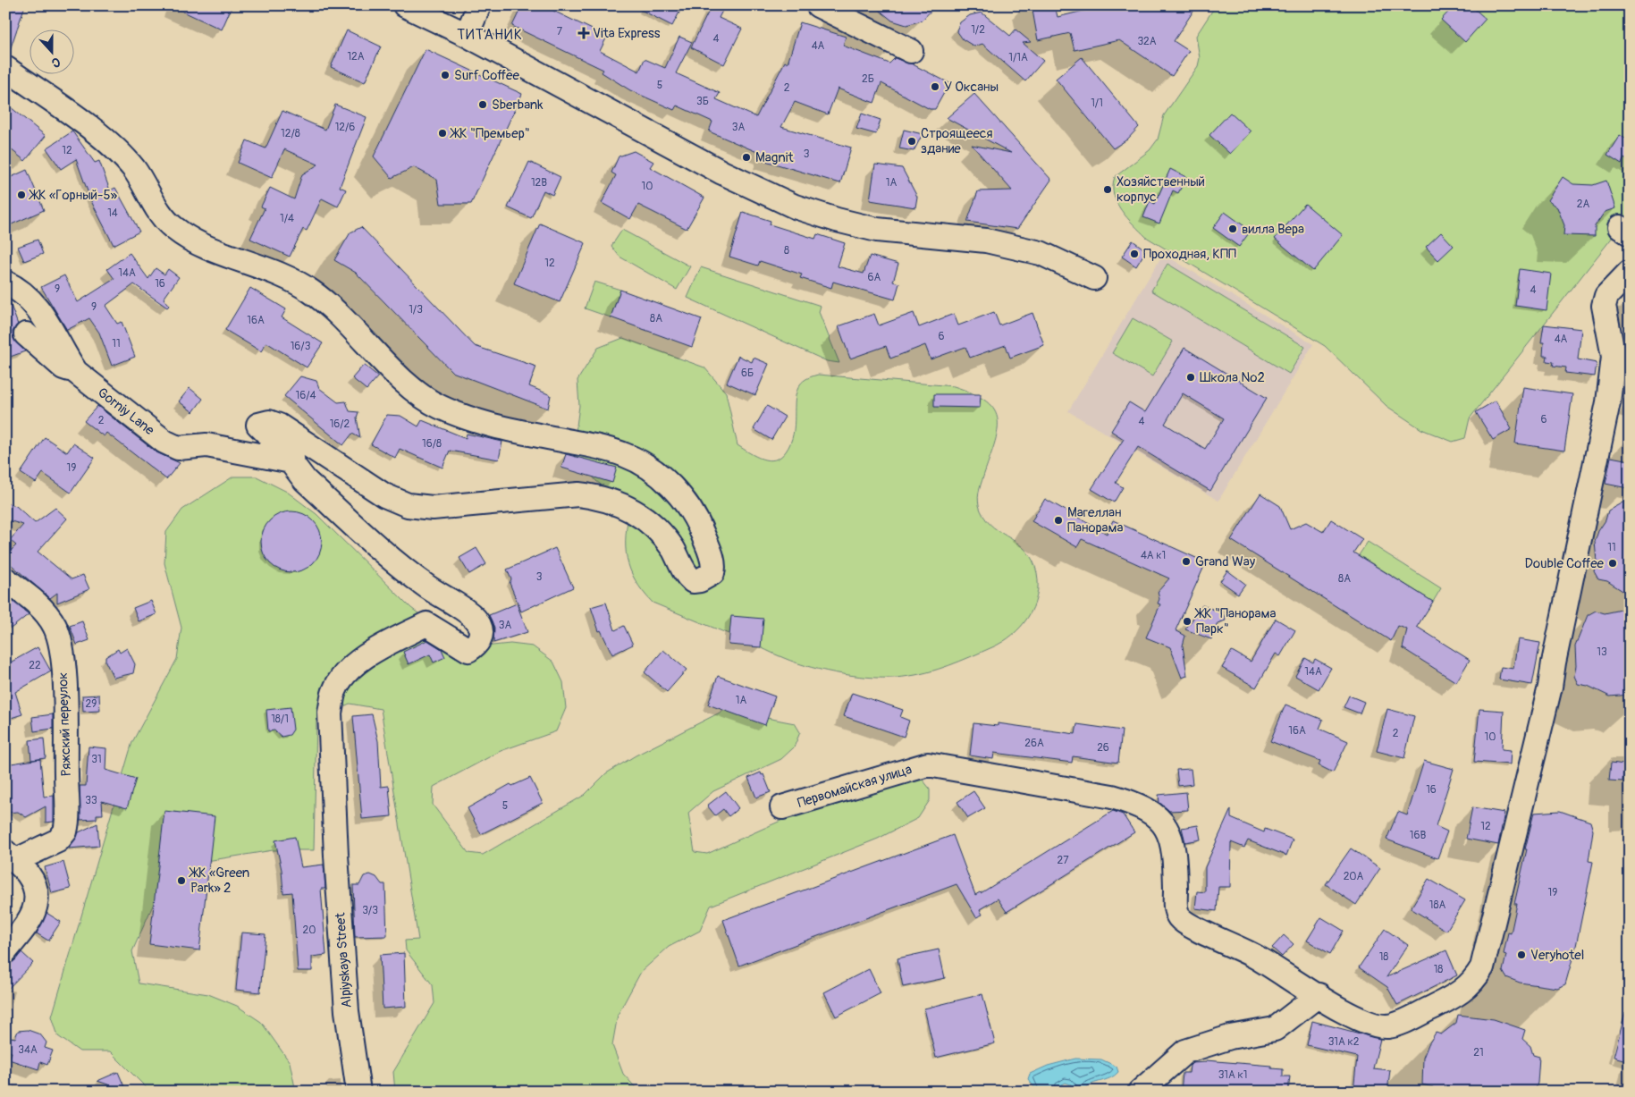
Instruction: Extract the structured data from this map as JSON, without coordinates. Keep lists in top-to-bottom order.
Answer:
{
  "streets": {
    "street": [
      "Gorniy Lane",
      "Ряжский переулок",
      "Первомайская улица",
      "Alpiyskaya Street"
    ]
  },
  "crossings": [
    ["Gorniy Lane", "Alpiyskaya Street"]
  ],
  "districts": ["ТИТАНИК"],
  "places": {
    "health": ["Vita Express"],
    "other": [
      "Surf Coffee",
      "У Оксаны",
      "Sberbank",
      "ЖК \"Премьер\"",
      "Строящееся здание",
      "Magnit",
      "Хозяйственный корпус",
      "ЖК «Горный-5»",
      "вилла Вера",
      "Проходная, КПП",
      "Школа №2",
      "Магеллан Панорама",
      "Grand Way",
      "Double Coffee",
      "ЖК \"Панорама Парк\"",
      "ЖК «Green Park» 2",
      "Veryhotel"
    ]
  },
  "house_numbers": [
    "1/2",
    "7",
    "4",
    "32А",
    "4А",
    "12А",
    "1/1А",
    "2Б",
    "5",
    "2",
    "3Б",
    "1/1",
    "12/6",
    "3А",
    "12/8",
    "12",
    "3",
    "12В",
    "1А",
    "10",
    "2А",
    "14",
    "1/4",
    "8",
    "12",
    "14А",
    "6А",
    "16",
    "9",
    "4",
    "9",
    "1/3",
    "8А",
    "16А",
    "6",
    "4А",
    "11",
    "16/3",
    "6Б",
    "16/4",
    "6",
    "2",
    "4",
    "16/2",
    "16/8",
    "19",
    "11",
    "4А к1",
    "3",
    "8А",
    "3А",
    "13",
    "22",
    "14А",
    "1А",
    "29",
    "18/1",
    "16А",
    "2",
    "10",
    "26А",
    "26",
    "31",
    "16",
    "33",
    "5",
    "12",
    "16В",
    "27",
    "20А",
    "19",
    "18А",
    "3/3",
    "20",
    "18",
    "18",
    "31А к2",
    "34А",
    "21",
    "31А к1"
  ],
  "north": "bottom"
}
